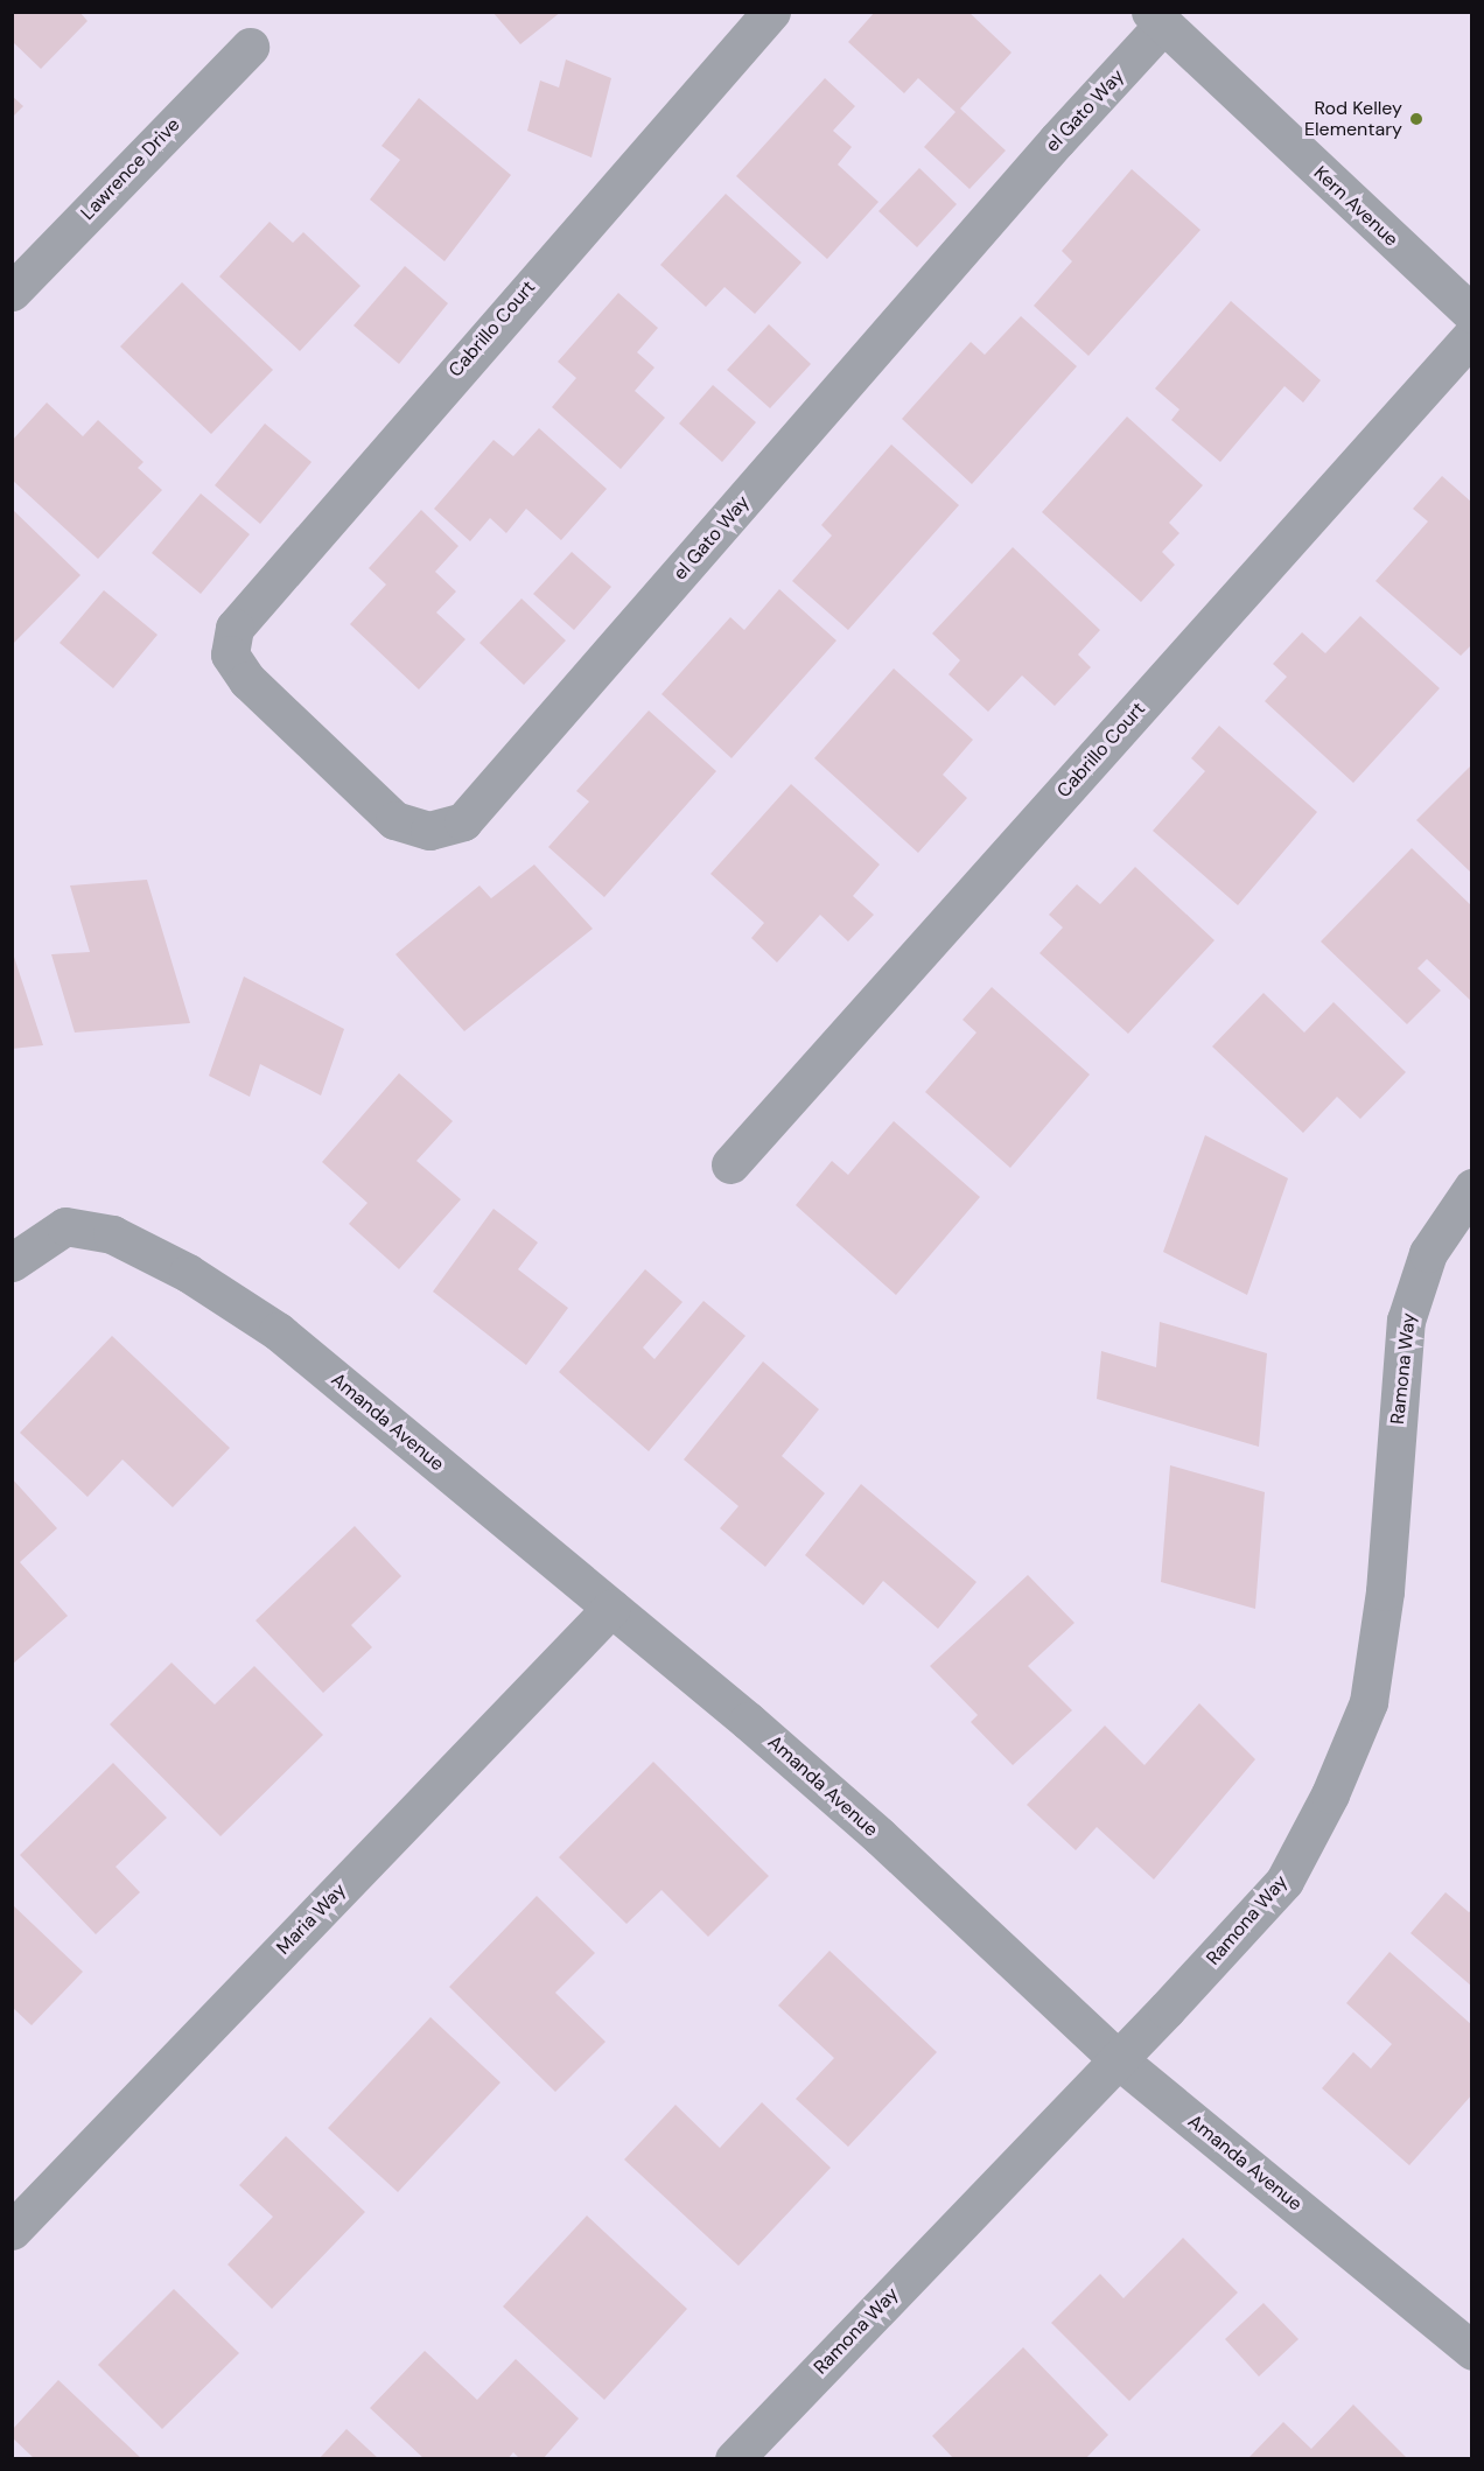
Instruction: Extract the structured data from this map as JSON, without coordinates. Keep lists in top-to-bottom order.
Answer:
{
  "streets": {
    "street": [
      "el Gato Way",
      "Lawrence Drive",
      "Kern Avenue",
      "Cabrillo Court",
      "Ramona Way",
      "Amanda Avenue",
      "Maria Way"
    ]
  },
  "crossings": [
    ["el Gato Way", "Kern Avenue"],
    ["el Gato Way", "Cabrillo Court"],
    ["Ramona Way", "Amanda Avenue"],
    ["Amanda Avenue", "Maria Way"]
  ],
  "places": ["Rod Kelley Elementary"]
}
